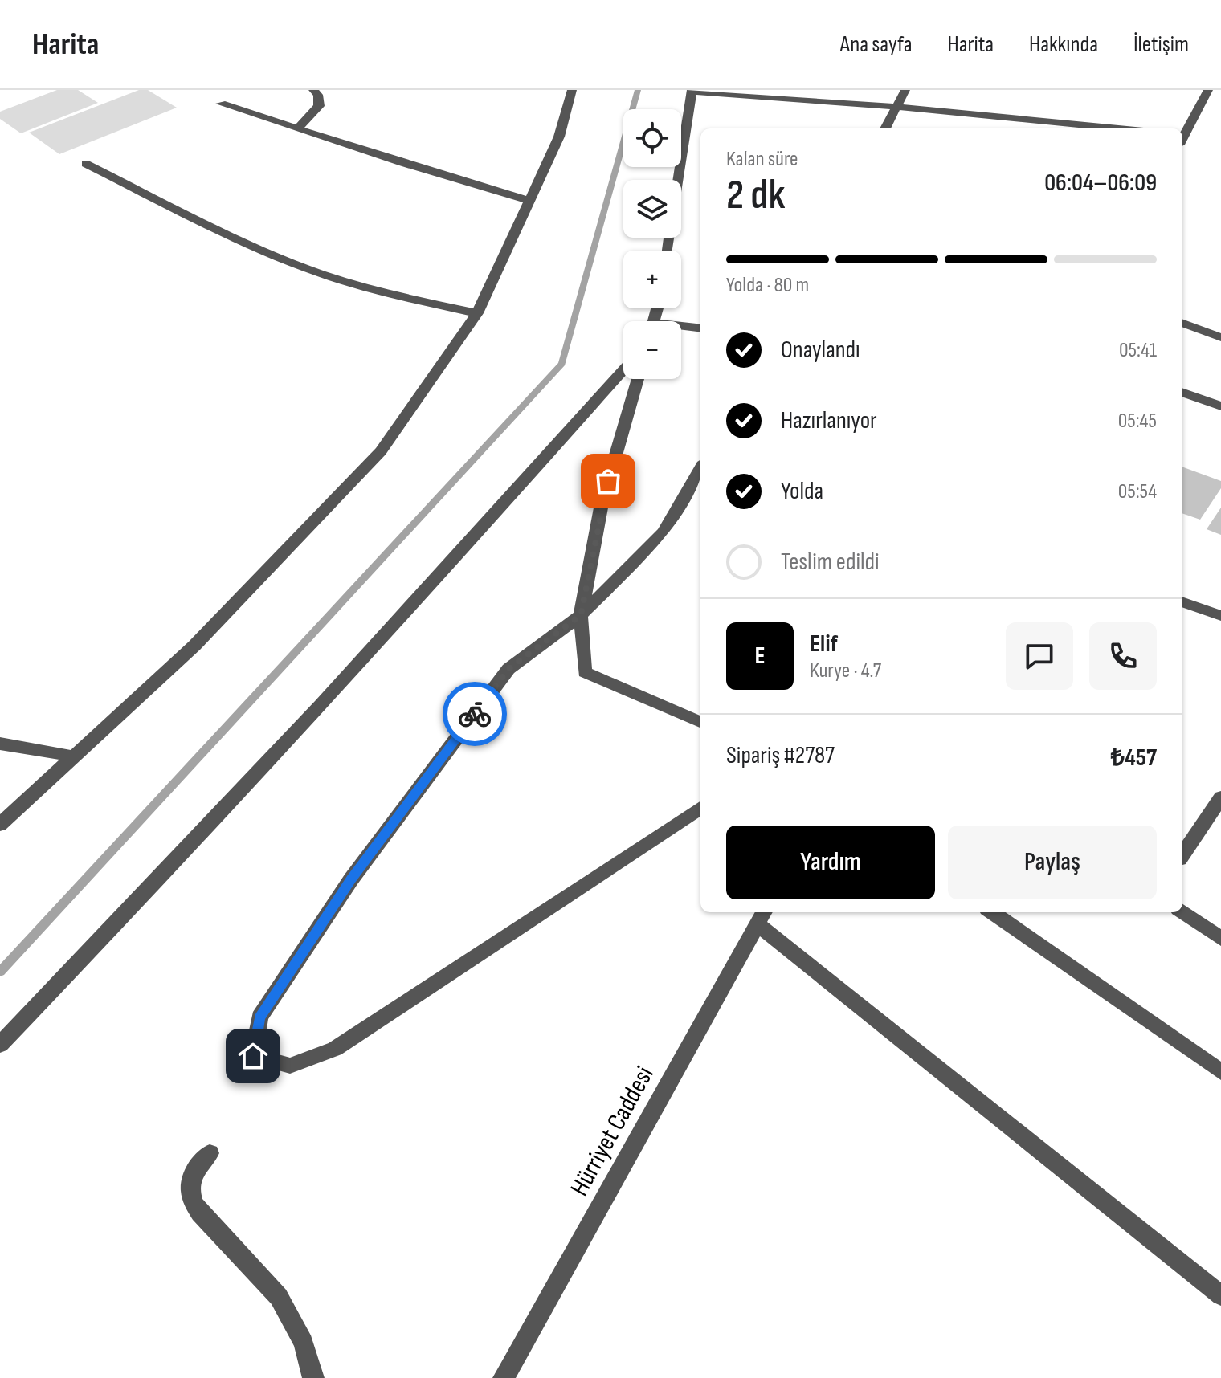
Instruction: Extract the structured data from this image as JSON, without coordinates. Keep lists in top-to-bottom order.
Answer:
{
  "streets": {
    "street": ["Hürriyet Caddesi"]
  },
  "page": {
    "header": "Harita",
    "nav": [
      "Ana sayfa",
      "Harita",
      "Hakkında",
      "İletişim"
    ],
    "map_buttons": ["+", "−"],
    "heading": ["2 dk", "Kalan süre", "06:04–06:09"],
    "panel": [
      "Elif",
      "Kurye · 4.7",
      "Sipariş #2787",
      "₺457"
    ],
    "bar": "Yolda · 80 m",
    "list": [
      ["Onaylandı", "05:41"],
      ["Hazırlanıyor", "05:45"],
      ["Yolda", "05:54"],
      "Teslim edildi"
    ],
    "round": "E",
    "buttons": ["Yardım", "Paylaş"]
  }
}
